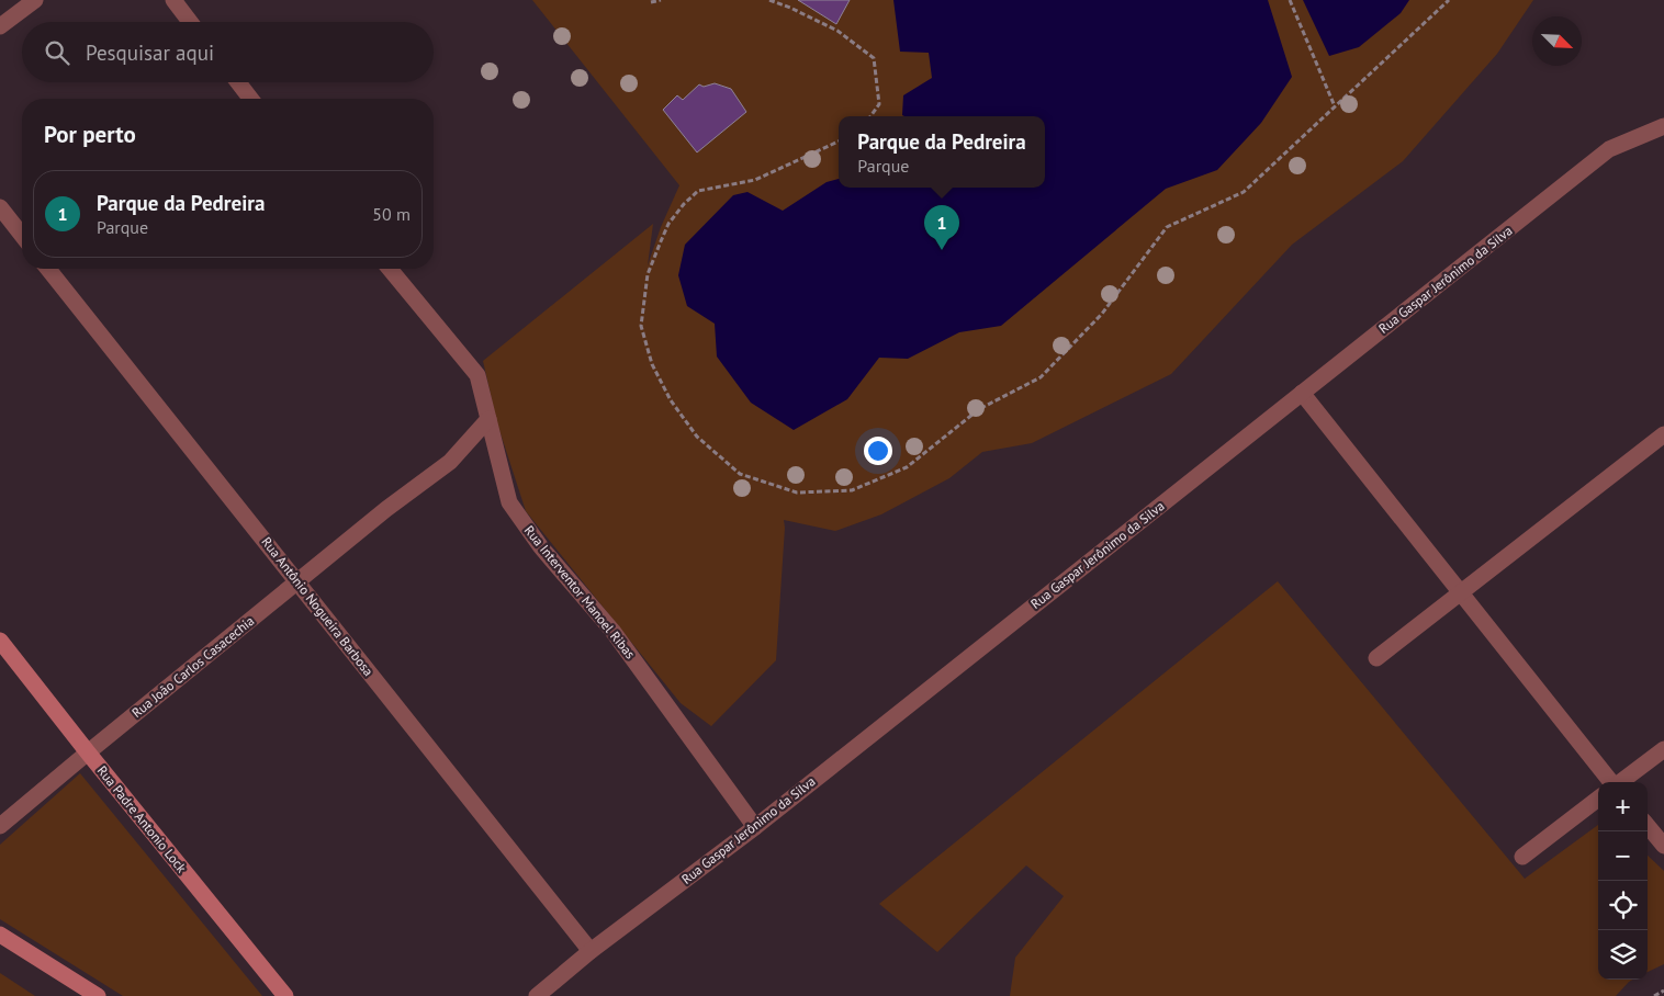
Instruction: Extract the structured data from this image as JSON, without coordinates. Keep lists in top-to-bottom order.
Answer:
{
  "streets": {
    "main road": ["Rua Padre Antonio Lock"],
    "street": [
      "Rua Gaspar Jerônimo da Silva",
      "Rua Interventor Manoel Ribas",
      "Rua Antônio Nogueira Barbosa",
      "Rua João Carlos Casacechia"
    ]
  },
  "crossings": [
    ["Rua Gaspar Jerônimo da Silva", "Rua Interventor Manoel Ribas"],
    ["Rua Gaspar Jerônimo da Silva", "Rua Antônio Nogueira Barbosa"],
    ["Rua Interventor Manoel Ribas", "Rua João Carlos Casacechia"],
    ["Rua Antônio Nogueira Barbosa", "Rua João Carlos Casacechia"],
    ["Rua João Carlos Casacechia", "Rua Padre Antonio Lock"]
  ],
  "north": "bottom right",
  "page": {
    "search": "Pesquisar aqui",
    "heading": "Por perto",
    "popup": ["Parque da Pedreira", "Parque"],
    "list": [
      {
        "mark": "1",
        "name": "Parque da Pedreira",
        "note": "Parque",
        "value": "50 m"
      }
    ],
    "pins": "1",
    "map_buttons": ["+", "−"]
  }
}
